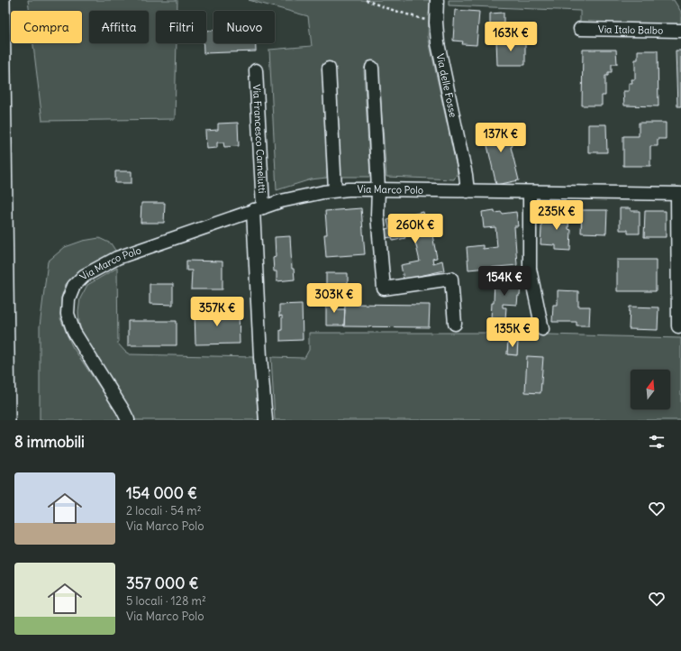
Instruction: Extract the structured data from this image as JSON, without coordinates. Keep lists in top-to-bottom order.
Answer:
{
  "streets": {
    "street": [
      "Via Italo Balbo",
      "Via delle Fosse",
      "Via Francesco Carnelutti",
      "Via Marco Polo"
    ]
  },
  "crossings": [
    ["Via delle Fosse", "Via Marco Polo"],
    ["Via Francesco Carnelutti", "Via Marco Polo"]
  ],
  "north": "top",
  "page": {
    "chip": [
      "Compra",
      "Affitta",
      "Filtri",
      "Nuovo"
    ],
    "price": [
      "163K €",
      "137K €",
      "235K €",
      "260K €",
      "154K €",
      "303K €",
      "357K €",
      "135K €"
    ],
    "heading": "8 immobili",
    "list": [
      {
        "name": "154 000 €",
        "note": "2 locali · 54 m² · Via Marco Polo"
      },
      {
        "name": "357 000 €",
        "note": "5 locali · 128 m² · Via Marco Polo"
      }
    ]
  }
}
